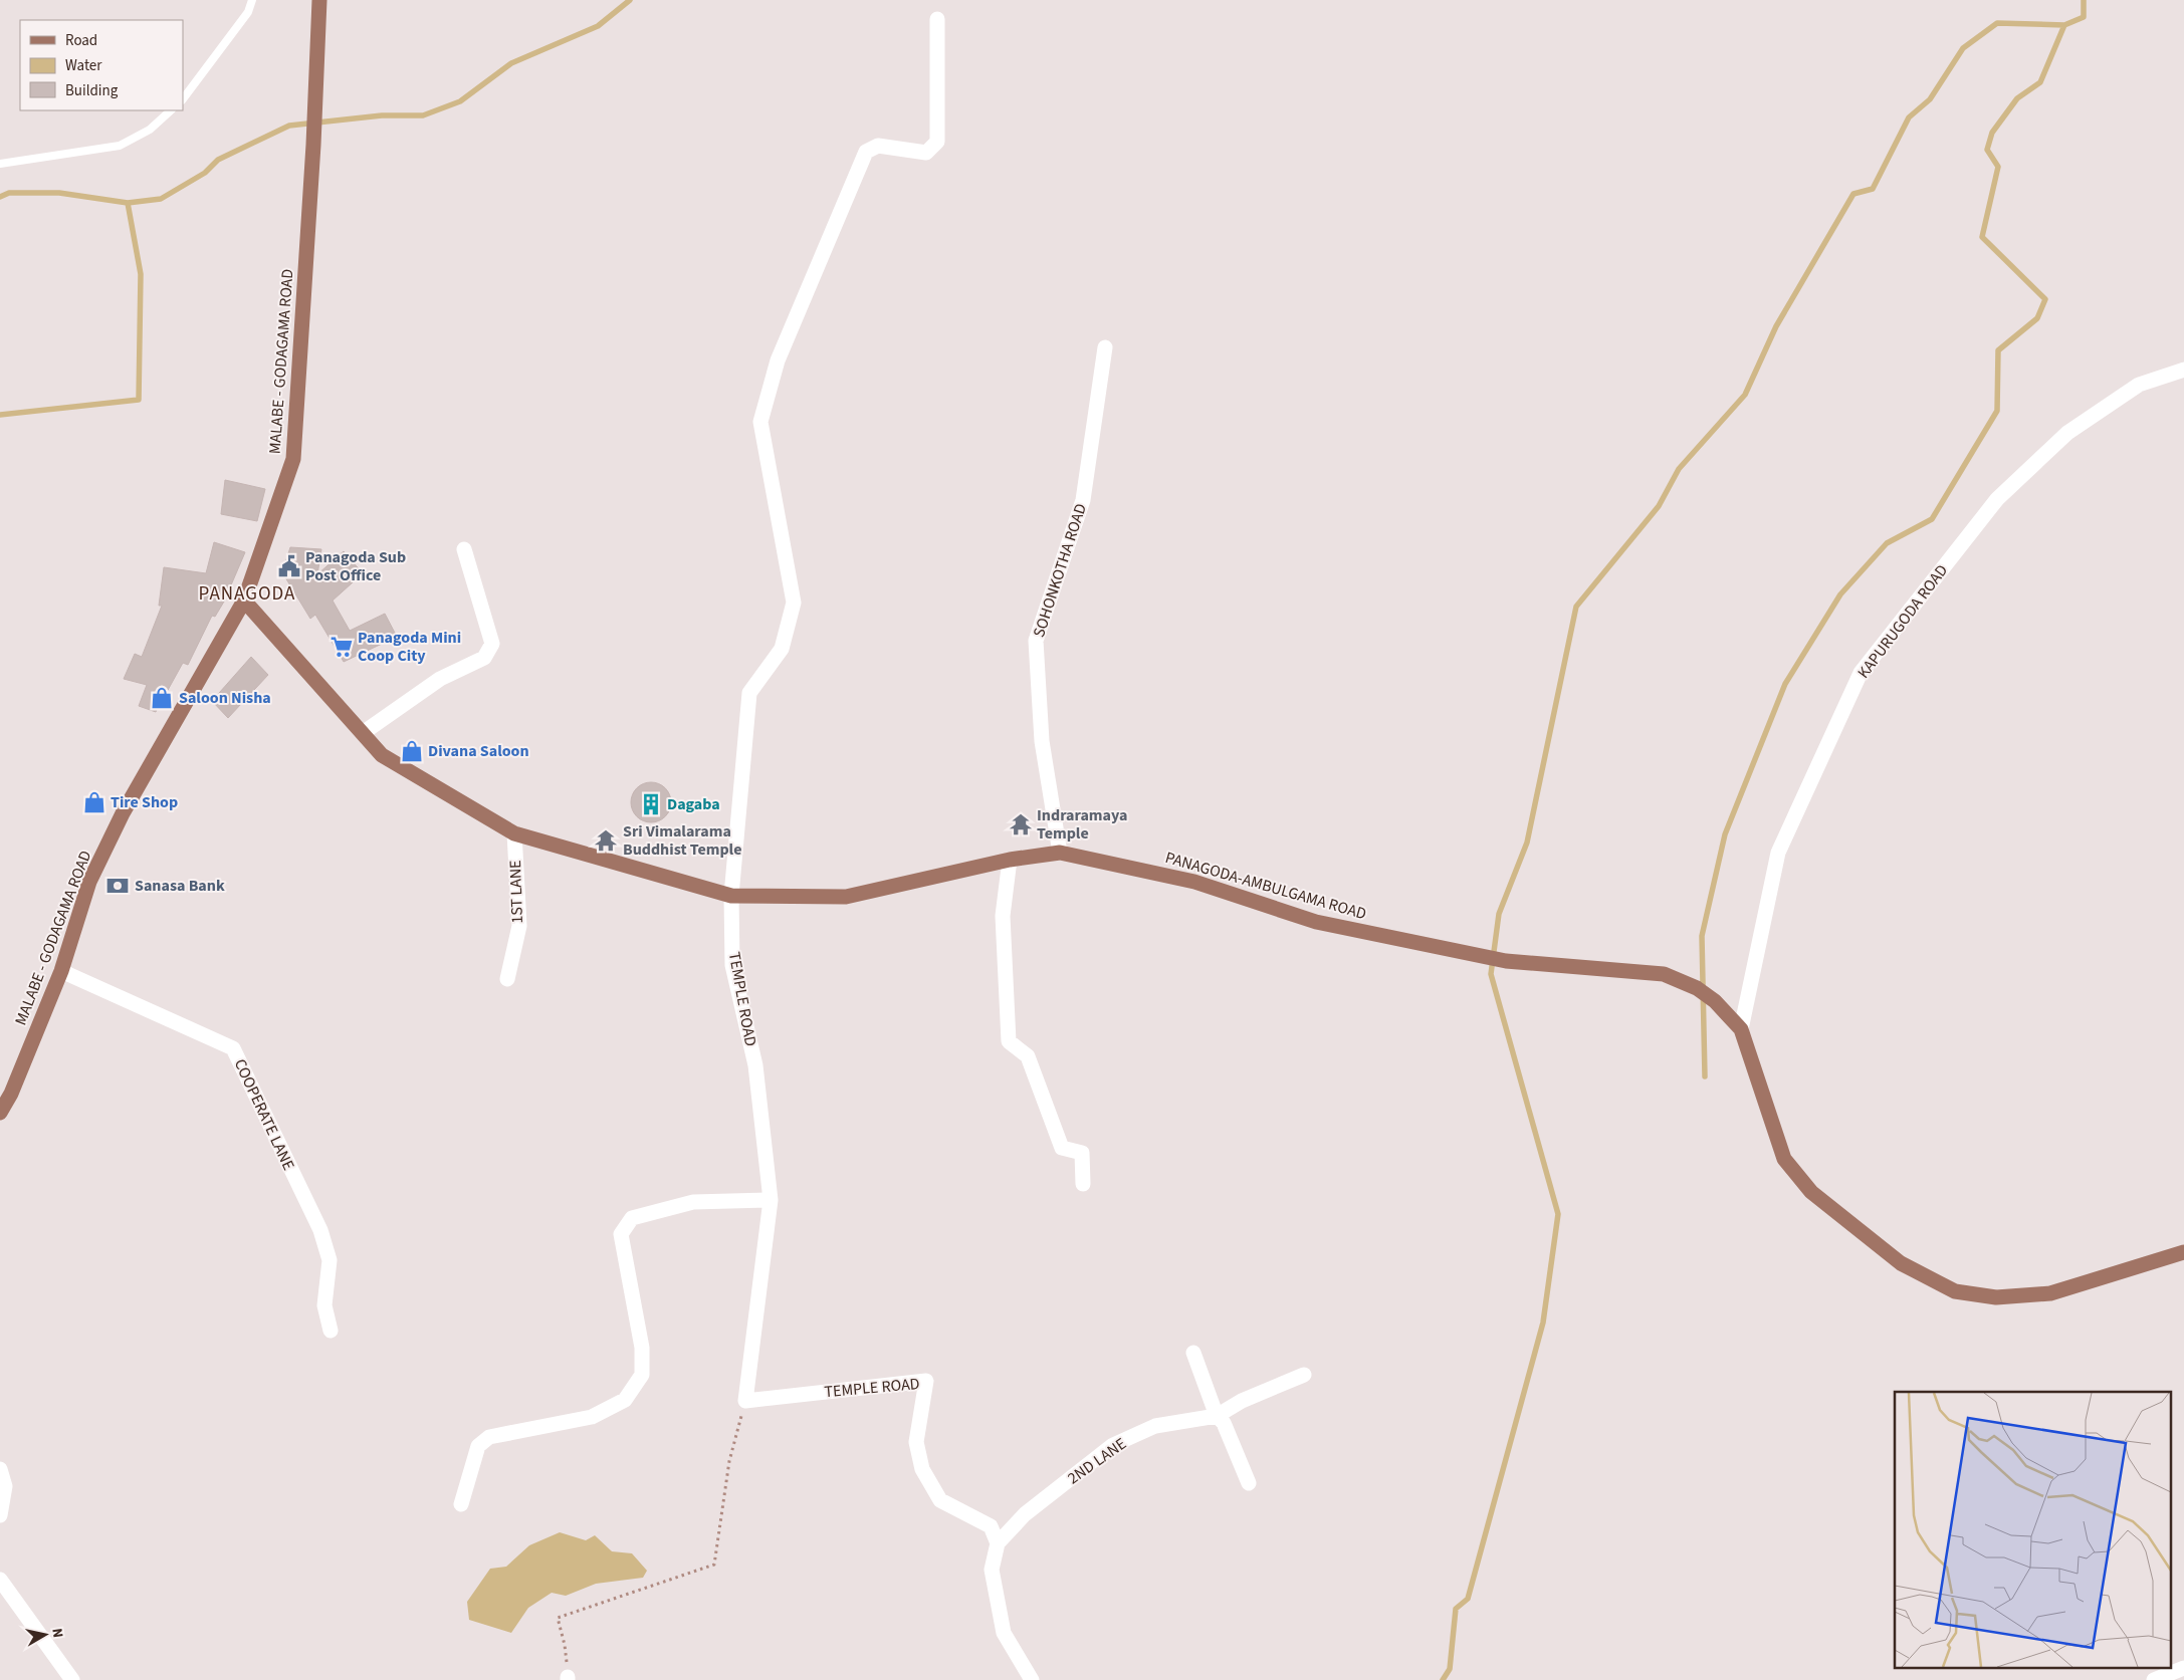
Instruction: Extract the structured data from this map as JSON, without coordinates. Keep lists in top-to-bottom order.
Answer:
{
  "streets": {
    "main road": ["MALABE - GODAGAMA ROAD", "PANAGODA-AMBULGAMA ROAD"],
    "street": [
      "SOHONKOTHA ROAD",
      "KAPURUGODA ROAD",
      "1ST LANE",
      "TEMPLE ROAD",
      "COOPERATE LANE",
      "2ND LANE"
    ]
  },
  "crossings": [
    ["MALABE - GODAGAMA ROAD", "PANAGODA-AMBULGAMA ROAD"],
    ["MALABE - GODAGAMA ROAD", "COOPERATE LANE"],
    ["SOHONKOTHA ROAD", "PANAGODA-AMBULGAMA ROAD"],
    ["KAPURUGODA ROAD", "PANAGODA-AMBULGAMA ROAD"],
    ["PANAGODA-AMBULGAMA ROAD", "1ST LANE"],
    ["PANAGODA-AMBULGAMA ROAD", "TEMPLE ROAD"],
    ["TEMPLE ROAD", "2ND LANE"]
  ],
  "districts": ["PANAGODA"],
  "places": {
    "public building": ["Panagoda Sub Post Office"],
    "supermarket": ["Panagoda Mini Coop City"],
    "shop": ["Saloon Nisha", "Divana Saloon", "Tire Shop"],
    "building": ["Dagaba"],
    "temple": ["Indraramaya Temple", "Sri Vimalarama Buddhist Temple"],
    "bank": ["Sanasa Bank"]
  },
  "legend": ["Road", "Water", "Building"],
  "north": "right"
}
